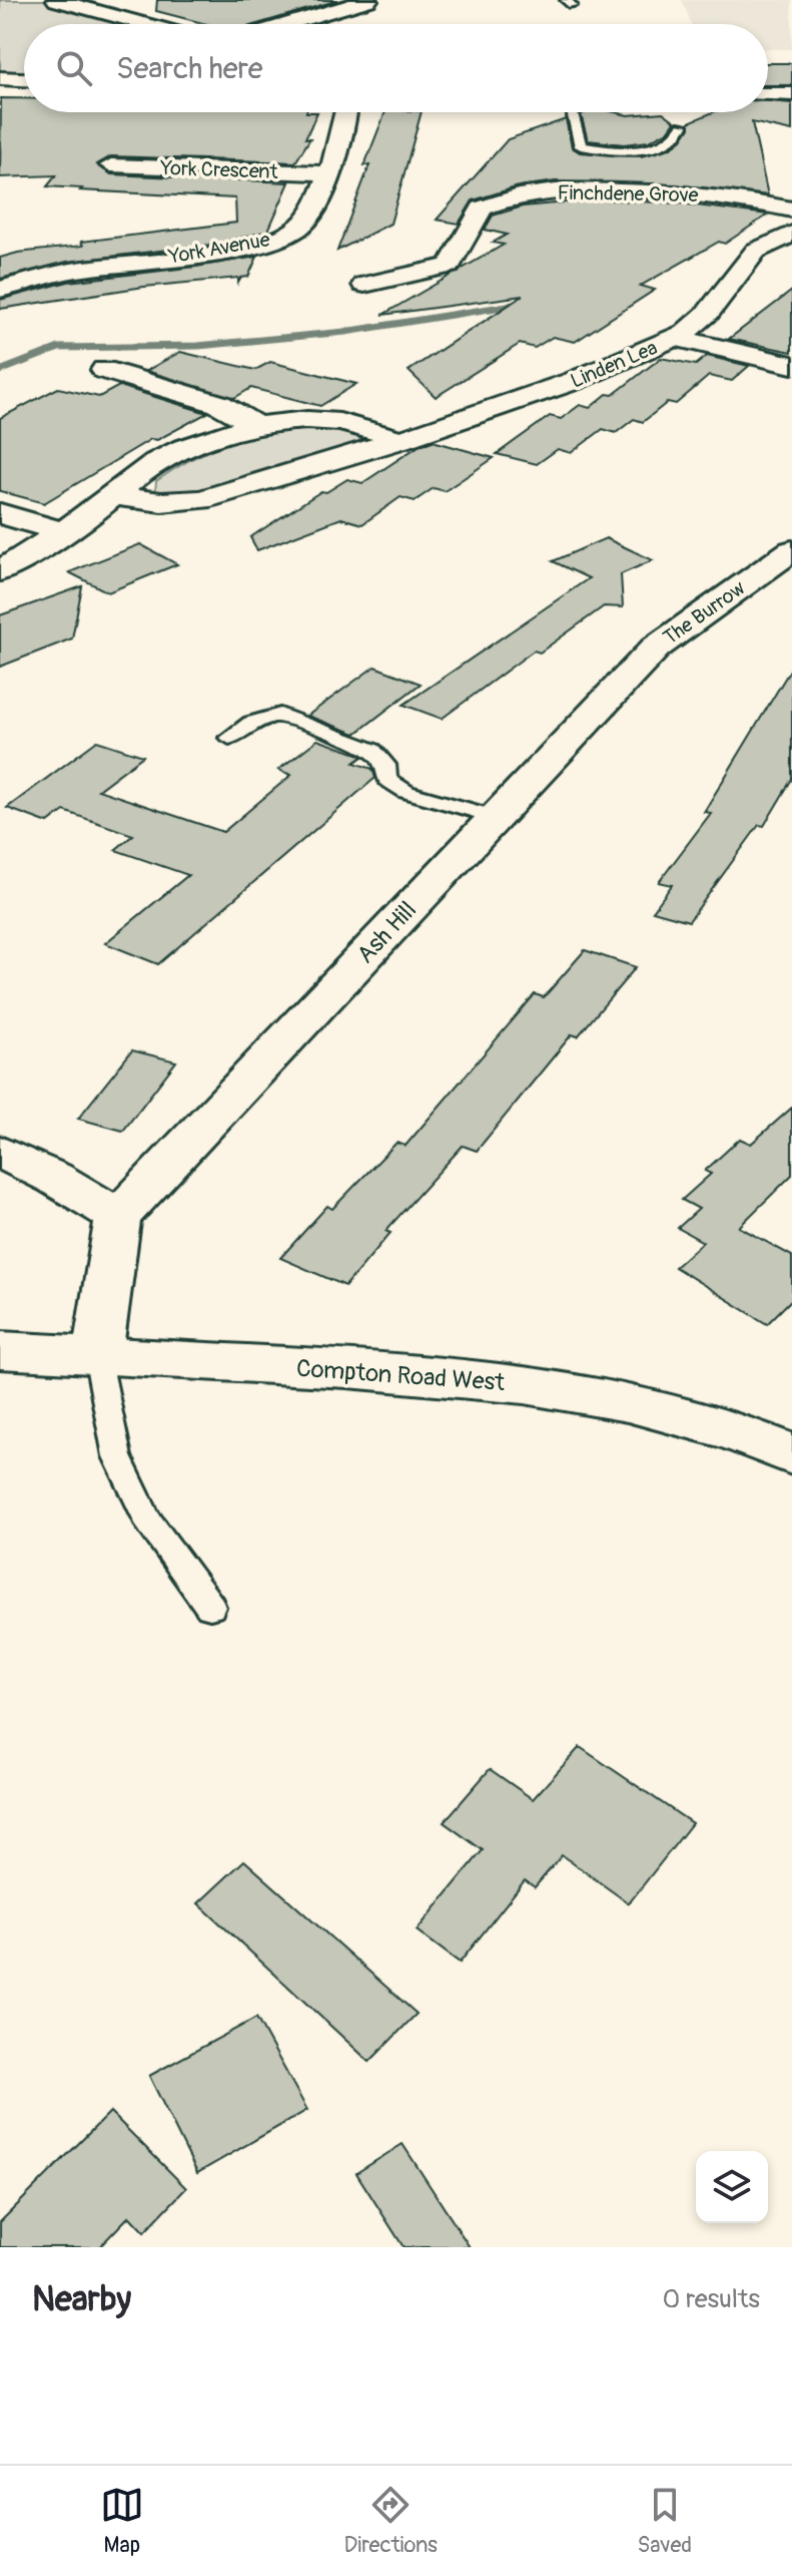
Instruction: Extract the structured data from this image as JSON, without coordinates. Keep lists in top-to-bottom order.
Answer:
{
  "streets": {
    "main road": [
      "York Crescent",
      "Finchdene Grove",
      "York Avenue",
      "Linden Lea",
      "The Burrow",
      "Ash Hill",
      "Compton Road West"
    ]
  },
  "crossings": [
    ["York Crescent", "York Avenue"],
    ["The Burrow", "Ash Hill"]
  ],
  "page": {
    "search": "Search here",
    "heading": ["Nearby", "0 results"],
    "nav": ["Map", "Directions", "Saved"]
  }
}
